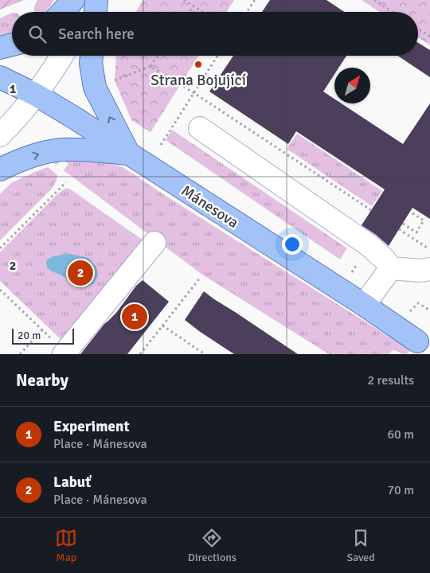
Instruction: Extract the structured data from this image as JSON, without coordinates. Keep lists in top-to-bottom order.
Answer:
{
  "streets": {
    "main road": ["Mánesova"]
  },
  "places": ["Strana Bojující"],
  "scale_bar": "20 m",
  "north": "top right",
  "page": {
    "search": "Search here",
    "pins": ["2", "1"],
    "scale": "20 m",
    "heading": ["Nearby", "2 results"],
    "list": [
      {
        "mark": "1",
        "name": "Experiment",
        "note": "Place · Mánesova",
        "value": "60 m"
      },
      {
        "mark": "2",
        "name": "Labuť",
        "note": "Place · Mánesova",
        "value": "70 m"
      }
    ],
    "nav": ["Map", "Directions", "Saved"]
  },
  "grid": {
    "rows": ["1", "2"]
  }
}
